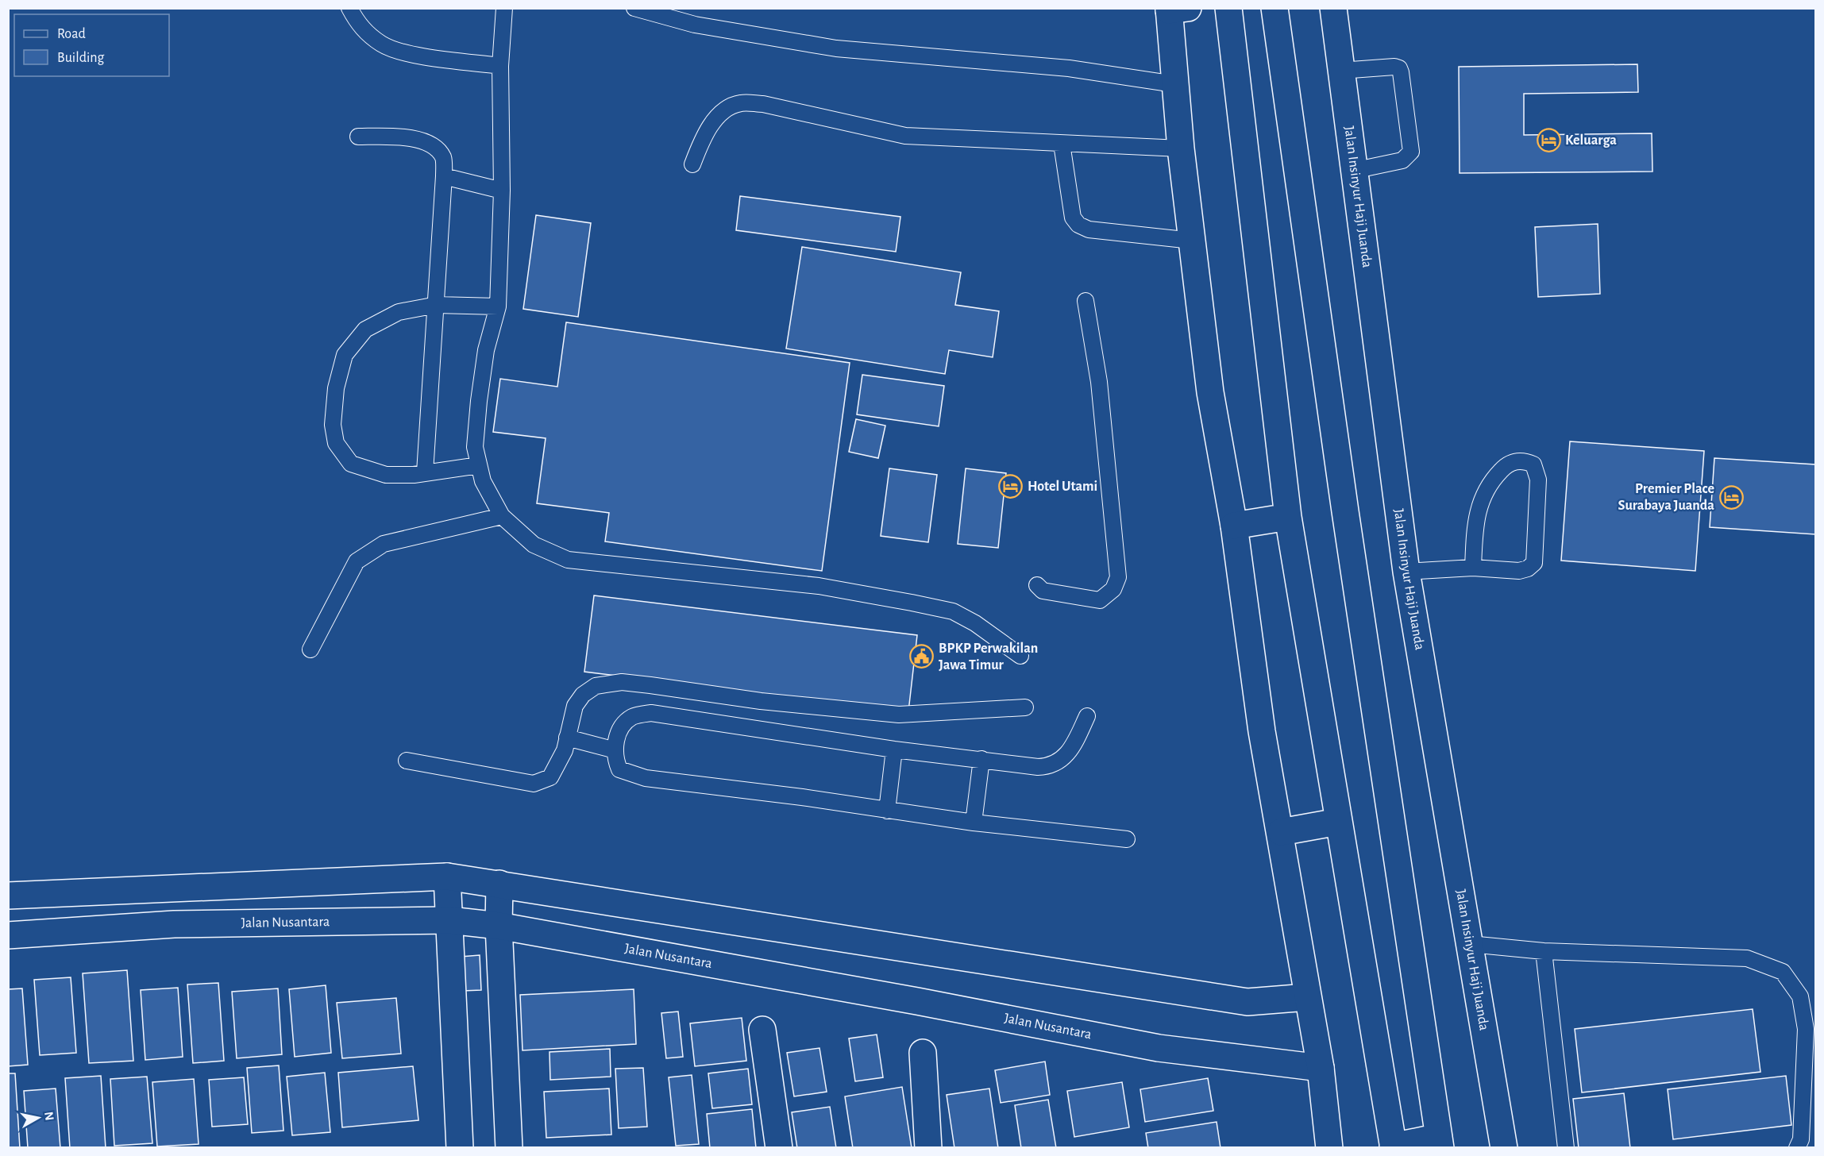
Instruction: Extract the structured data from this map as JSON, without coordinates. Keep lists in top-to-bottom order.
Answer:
{
  "streets": {
    "main road": ["Jalan Insinyur Haji Juanda", "Jalan Nusantara"]
  },
  "places": {
    "hotel": ["Keluarga", "Hotel Utami", "Premier Place Surabaya Juanda"],
    "public building": ["BPKP Perwakilan Jawa Timur"]
  },
  "legend": ["Road", "Building"],
  "north": "right"
}
